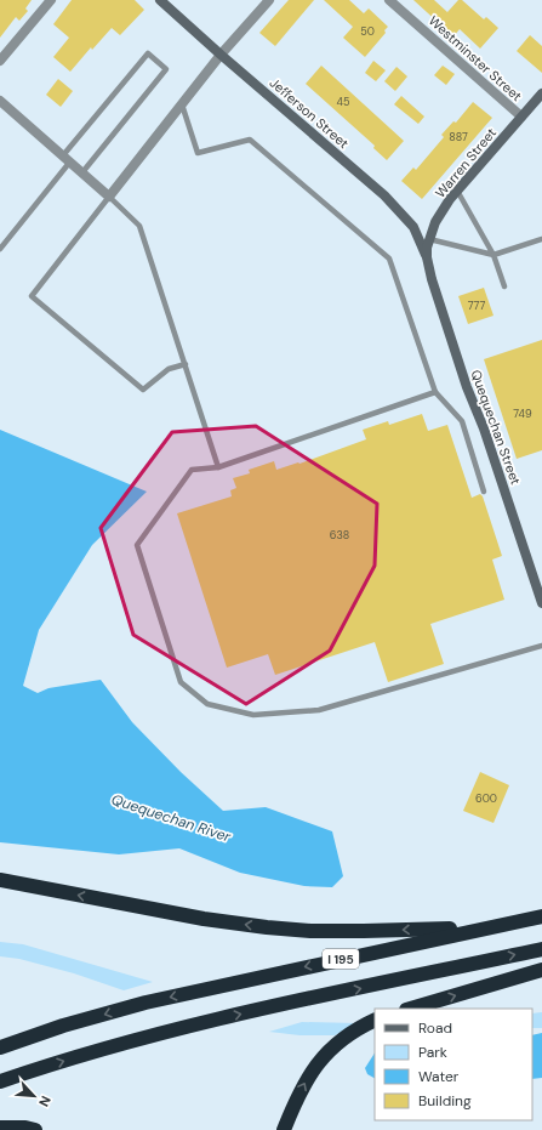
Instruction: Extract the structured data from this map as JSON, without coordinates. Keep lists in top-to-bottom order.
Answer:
{
  "streets": {
    "highway": ["I 195"],
    "main road": ["Jefferson Street", "Warren Street", "Quequechan Street"],
    "street": ["Westminster Street"]
  },
  "crossings": [
    ["Westminster Street", "Warren Street"],
    ["Jefferson Street", "Warren Street"],
    ["Jefferson Street", "Quequechan Street"],
    ["Warren Street", "Quequechan Street"]
  ],
  "water": ["Quequechan River"],
  "house_numbers": [
    "50",
    "45",
    "887",
    "777",
    "749",
    "638",
    "600"
  ],
  "legend": [
    "Road",
    "Park",
    "Water",
    "Building"
  ],
  "north": "bottom right"
}
